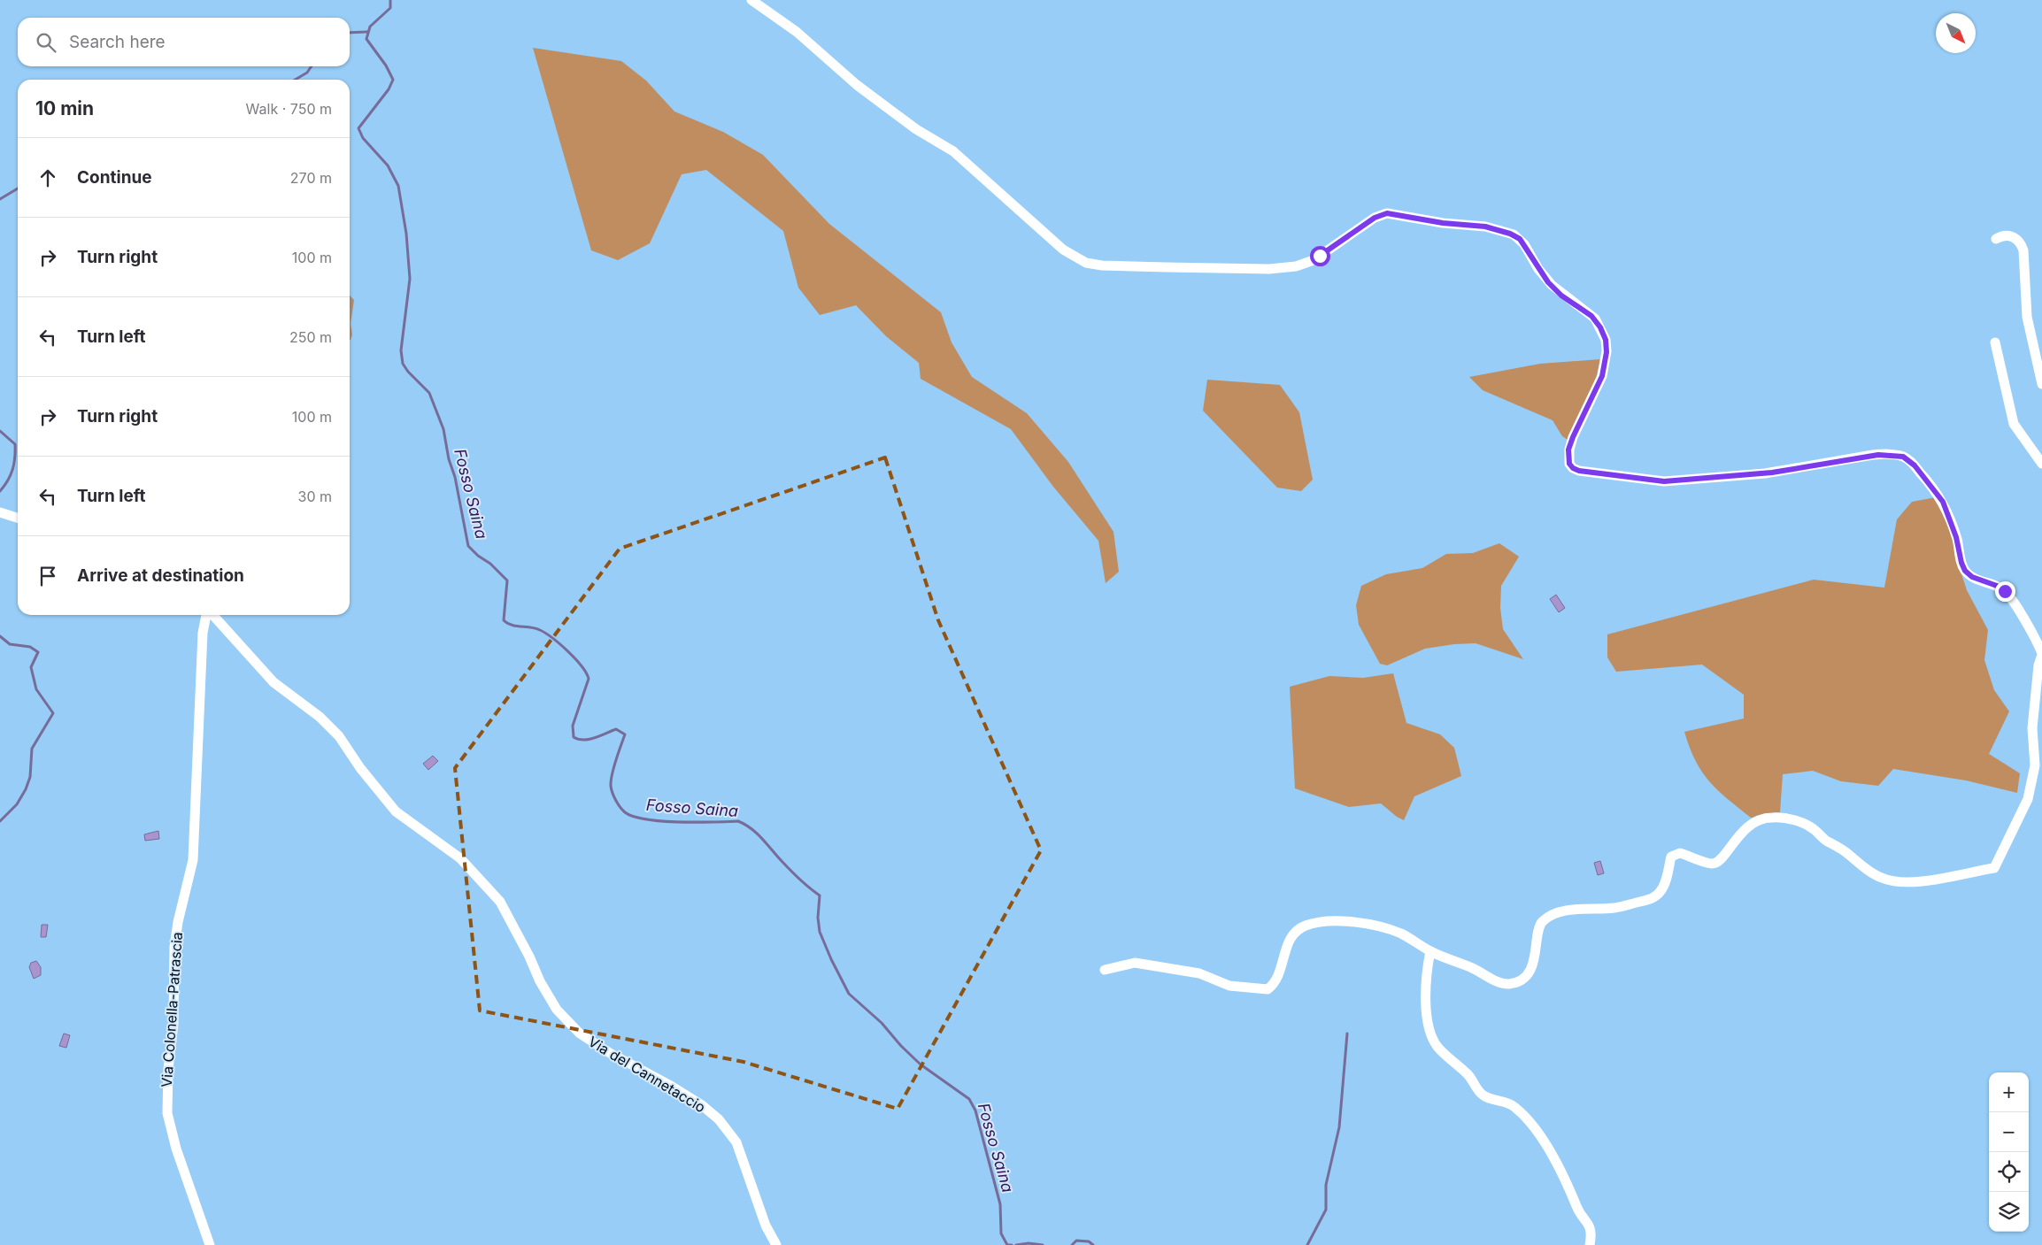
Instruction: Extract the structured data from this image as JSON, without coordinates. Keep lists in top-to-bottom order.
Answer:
{
  "streets": {
    "street": ["Via Colonella-Patrascia", "Via del Cannetaccio"]
  },
  "water": ["Fosso Saina"],
  "north": "bottom right",
  "page": {
    "search": "Search here",
    "heading": ["10 min", "Walk · 750 m"],
    "list": [
      ["Continue", "270 m"],
      ["Turn right", "100 m"],
      ["Turn left", "250 m"],
      ["Turn right", "100 m"],
      ["Turn left", "30 m"],
      "Arrive at destination"
    ],
    "map_buttons": ["+", "−"]
  }
}
